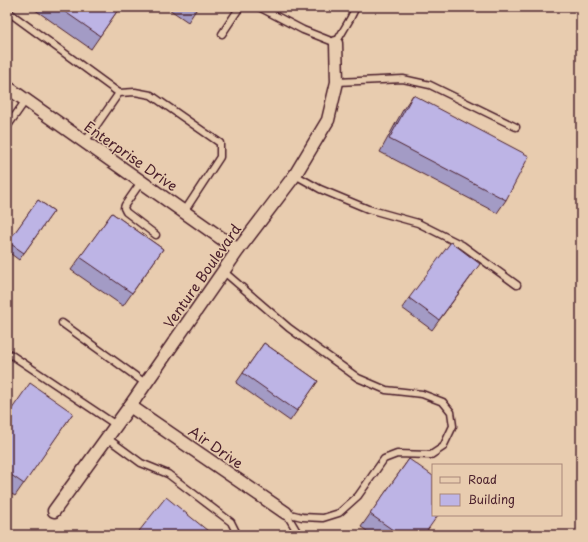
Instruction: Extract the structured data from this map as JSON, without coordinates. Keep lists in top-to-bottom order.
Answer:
{
  "streets": {
    "street": ["Enterprise Drive", "Venture Boulevard", "Air Drive"]
  },
  "crossings": [
    ["Enterprise Drive", "Venture Boulevard"],
    ["Venture Boulevard", "Air Drive"]
  ],
  "legend": ["Road", "Building"]
}
